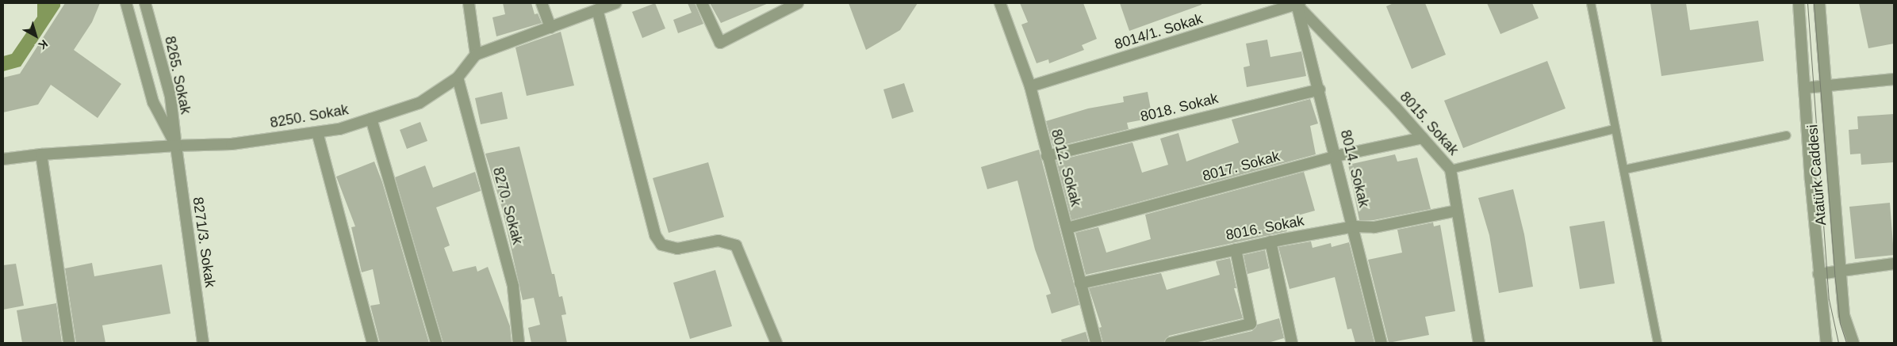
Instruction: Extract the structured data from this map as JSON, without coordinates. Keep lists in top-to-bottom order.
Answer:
{
  "streets": {
    "street": [
      "8014/1. Sokak",
      "8265. Sokak",
      "8018. Sokak",
      "8250. Sokak",
      "8015. Sokak",
      "8017. Sokak",
      "8012. Sokak",
      "8014. Sokak",
      "Atatürk Caddesi",
      "8270. Sokak",
      "8016. Sokak",
      "8271/3. Sokak"
    ]
  },
  "crossings": [
    ["8014/1. Sokak", "8015. Sokak"],
    ["8014/1. Sokak", "8012. Sokak"],
    ["8014/1. Sokak", "8014. Sokak"],
    ["8265. Sokak", "8250. Sokak"],
    ["8265. Sokak", "8271/3. Sokak"],
    ["8018. Sokak", "8012. Sokak"],
    ["8018. Sokak", "8014. Sokak"],
    ["8250. Sokak", "8270. Sokak"],
    ["8250. Sokak", "8271/3. Sokak"],
    ["8015. Sokak", "8017. Sokak"],
    ["8015. Sokak", "8014. Sokak"],
    ["8015. Sokak", "8016. Sokak"],
    ["8017. Sokak", "8012. Sokak"],
    ["8017. Sokak", "8014. Sokak"],
    ["8012. Sokak", "8016. Sokak"],
    ["8014. Sokak", "8016. Sokak"]
  ],
  "north": "bottom right"
}
